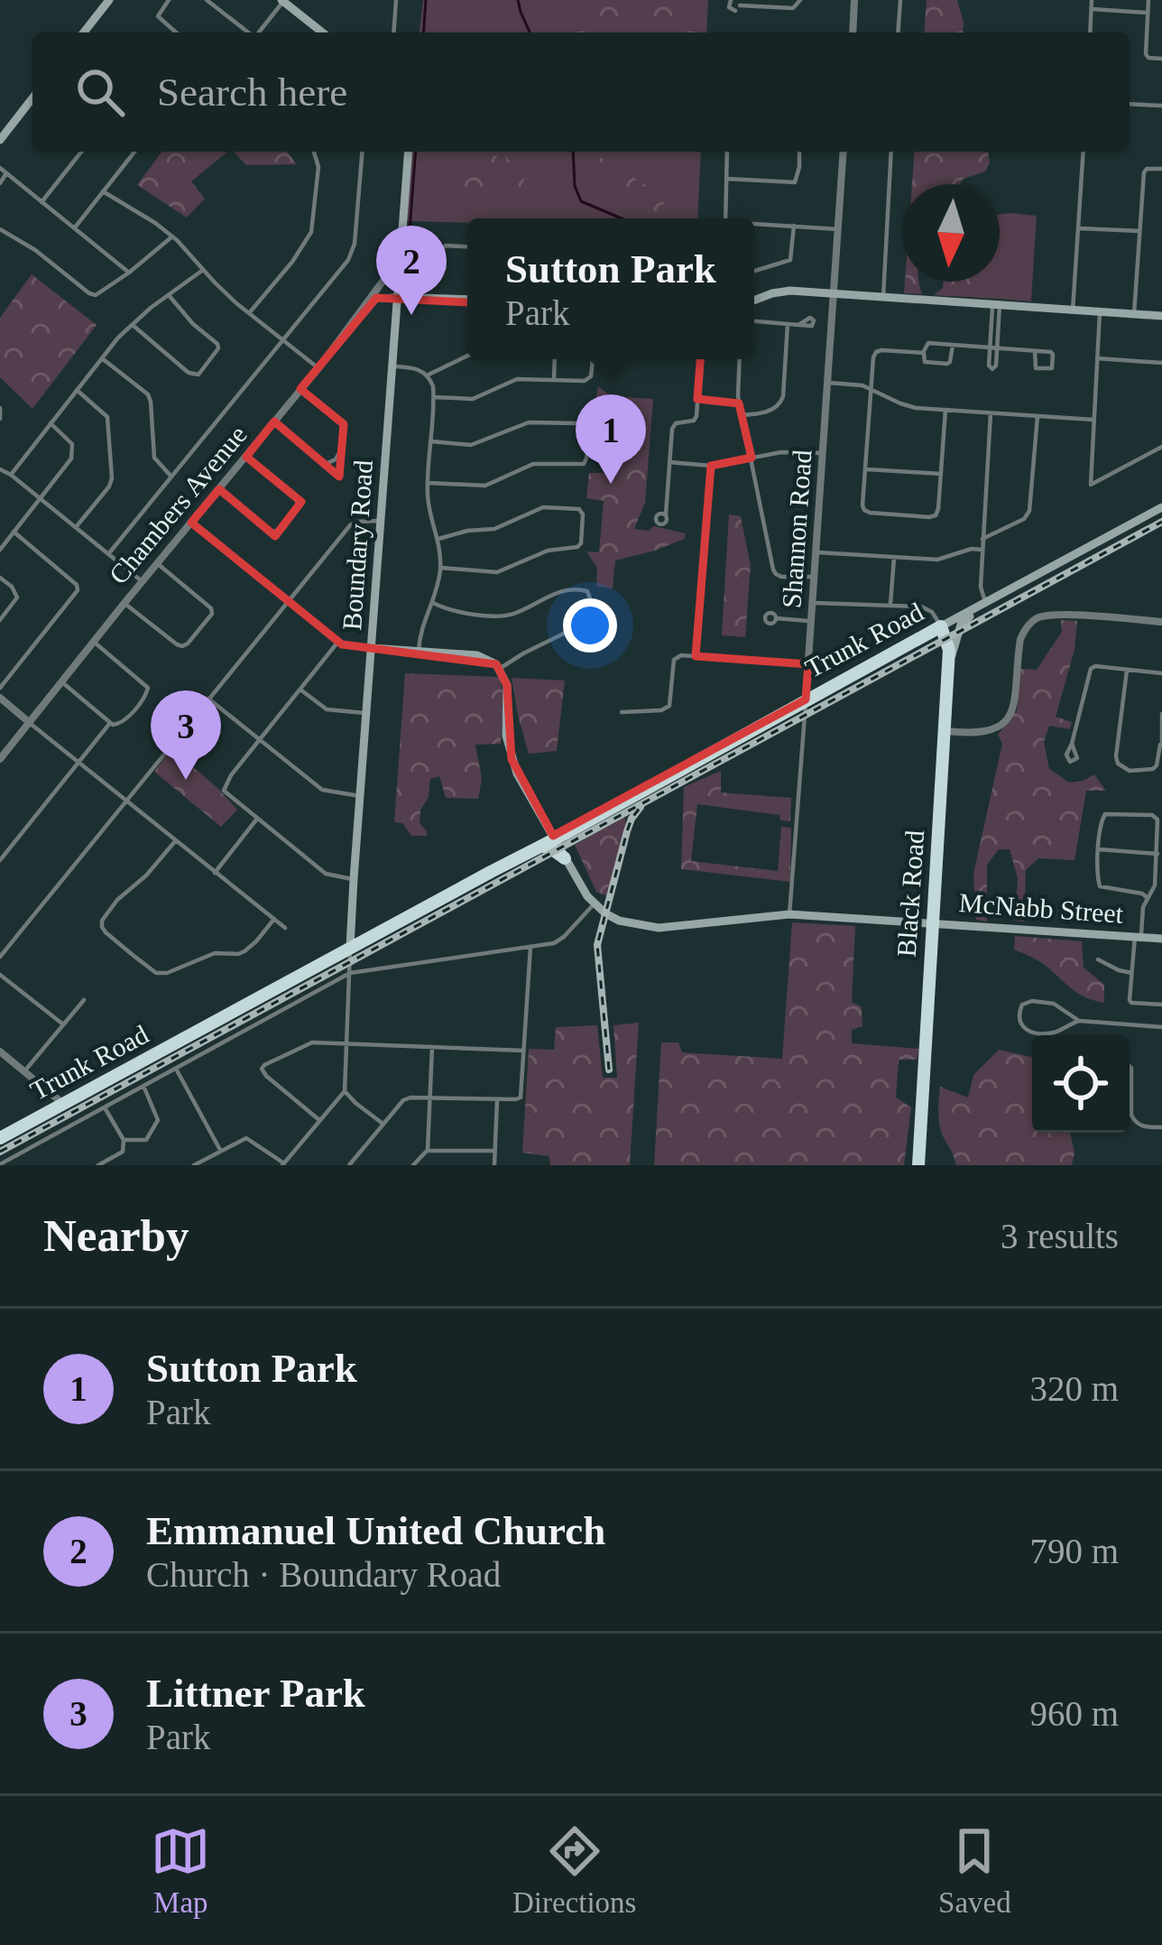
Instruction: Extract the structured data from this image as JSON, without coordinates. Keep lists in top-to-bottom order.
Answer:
{
  "streets": {
    "highway": ["Trunk Road", "Black Road"],
    "main road": ["Boundary Road", "McNabb Street"],
    "street": ["Chambers Avenue", "Shannon Road"]
  },
  "crossings": [
    ["Chambers Avenue", "Boundary Road"],
    ["Shannon Road", "Trunk Road"],
    ["Shannon Road", "McNabb Street"],
    ["Boundary Road", "Trunk Road"],
    ["Trunk Road", "Black Road"],
    ["Black Road", "McNabb Street"]
  ],
  "north": "bottom",
  "page": {
    "search": "Search here",
    "popup": ["Sutton Park", "Park"],
    "pins": ["2", "1", "3"],
    "heading": ["Nearby", "3 results"],
    "list": [
      {
        "mark": "1",
        "name": "Sutton Park",
        "note": "Park",
        "value": "320 m"
      },
      {
        "mark": "2",
        "name": "Emmanuel United Church",
        "note": "Church · Boundary Road",
        "value": "790 m"
      },
      {
        "mark": "3",
        "name": "Littner Park",
        "note": "Park",
        "value": "960 m"
      }
    ],
    "nav": ["Map", "Directions", "Saved"]
  }
}
